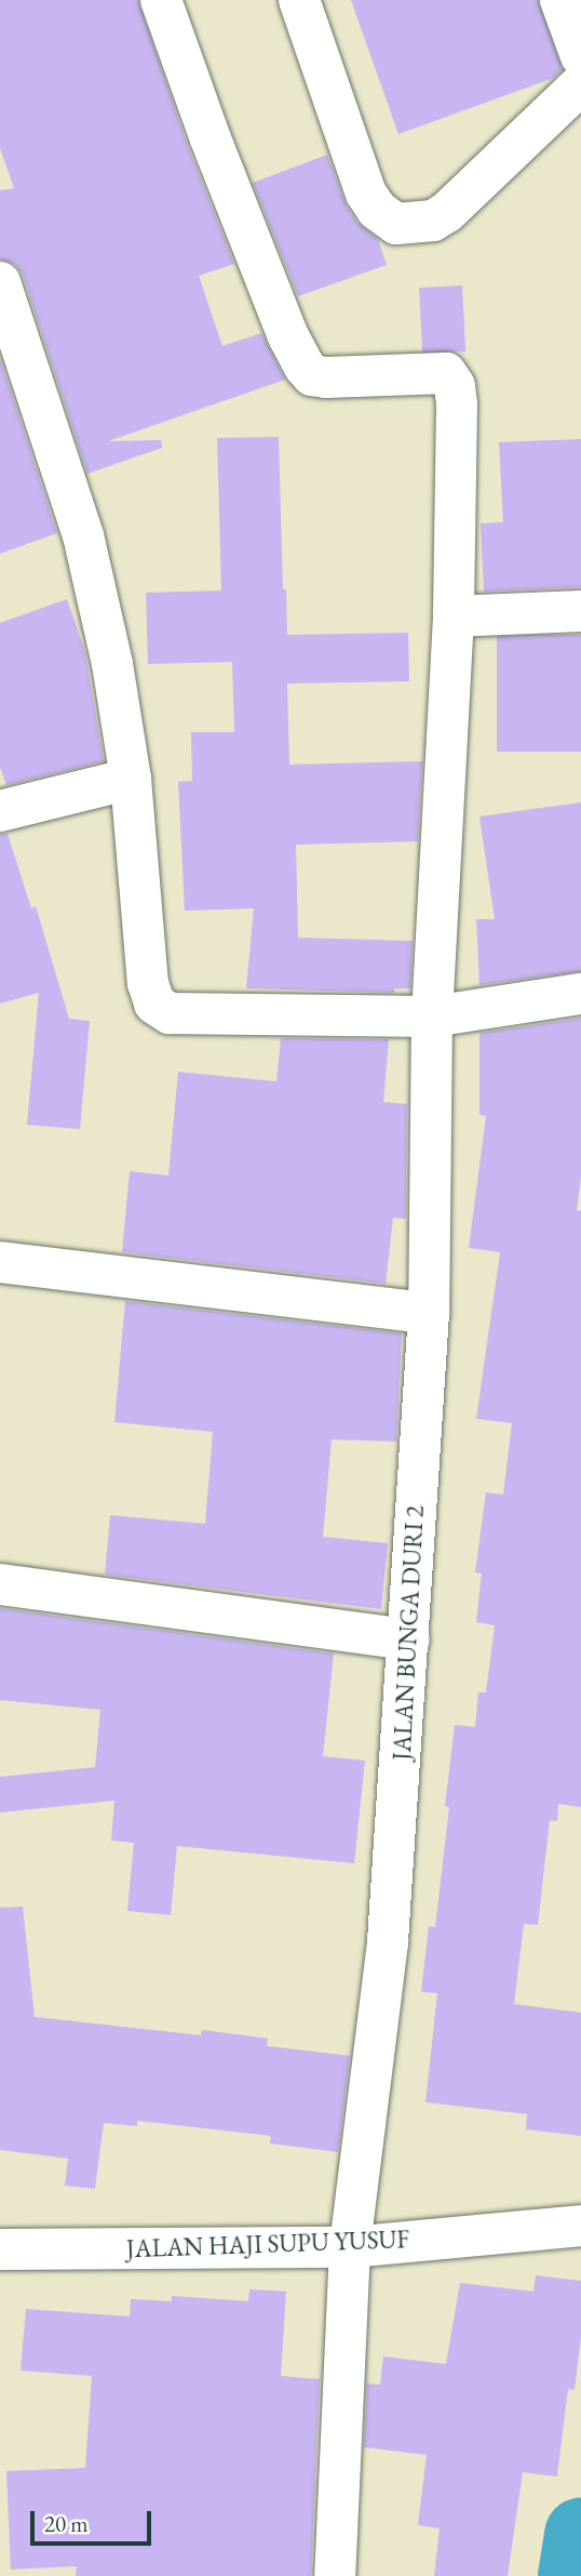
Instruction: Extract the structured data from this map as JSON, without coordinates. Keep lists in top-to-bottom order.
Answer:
{
  "streets": {
    "street": ["JALAN BUNGA DURI 2", "JALAN HAJI SUPU YUSUF"]
  },
  "crossings": [
    ["JALAN BUNGA DURI 2", "JALAN HAJI SUPU YUSUF"]
  ],
  "scale_bar": "20 m"
}
